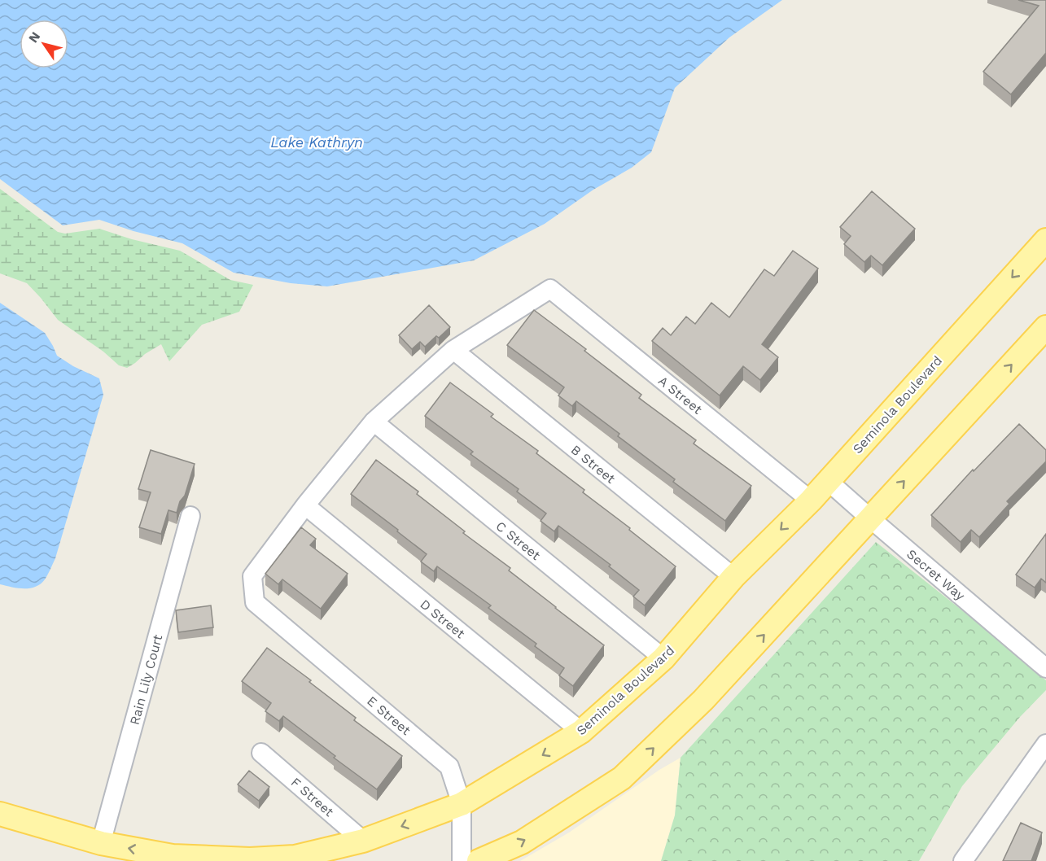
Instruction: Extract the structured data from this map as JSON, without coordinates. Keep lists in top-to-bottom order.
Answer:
{
  "streets": {
    "main road": ["Seminola Boulevard"],
    "street": [
      "A Street",
      "B Street",
      "C Street",
      "Secret Way",
      "D Street",
      "Rain Lily Court",
      "E Street",
      "F Street"
    ]
  },
  "crossings": [
    ["A Street", "Seminola Boulevard"],
    ["A Street", "B Street"],
    ["Seminola Boulevard", "B Street"],
    ["Seminola Boulevard", "C Street"],
    ["Seminola Boulevard", "Secret Way"],
    ["Seminola Boulevard", "D Street"],
    ["Seminola Boulevard", "Rain Lily Court"],
    ["Seminola Boulevard", "E Street"],
    ["Seminola Boulevard", "F Street"],
    ["D Street", "E Street"]
  ],
  "water": ["Lake Kathryn"],
  "north": "top left"
}
